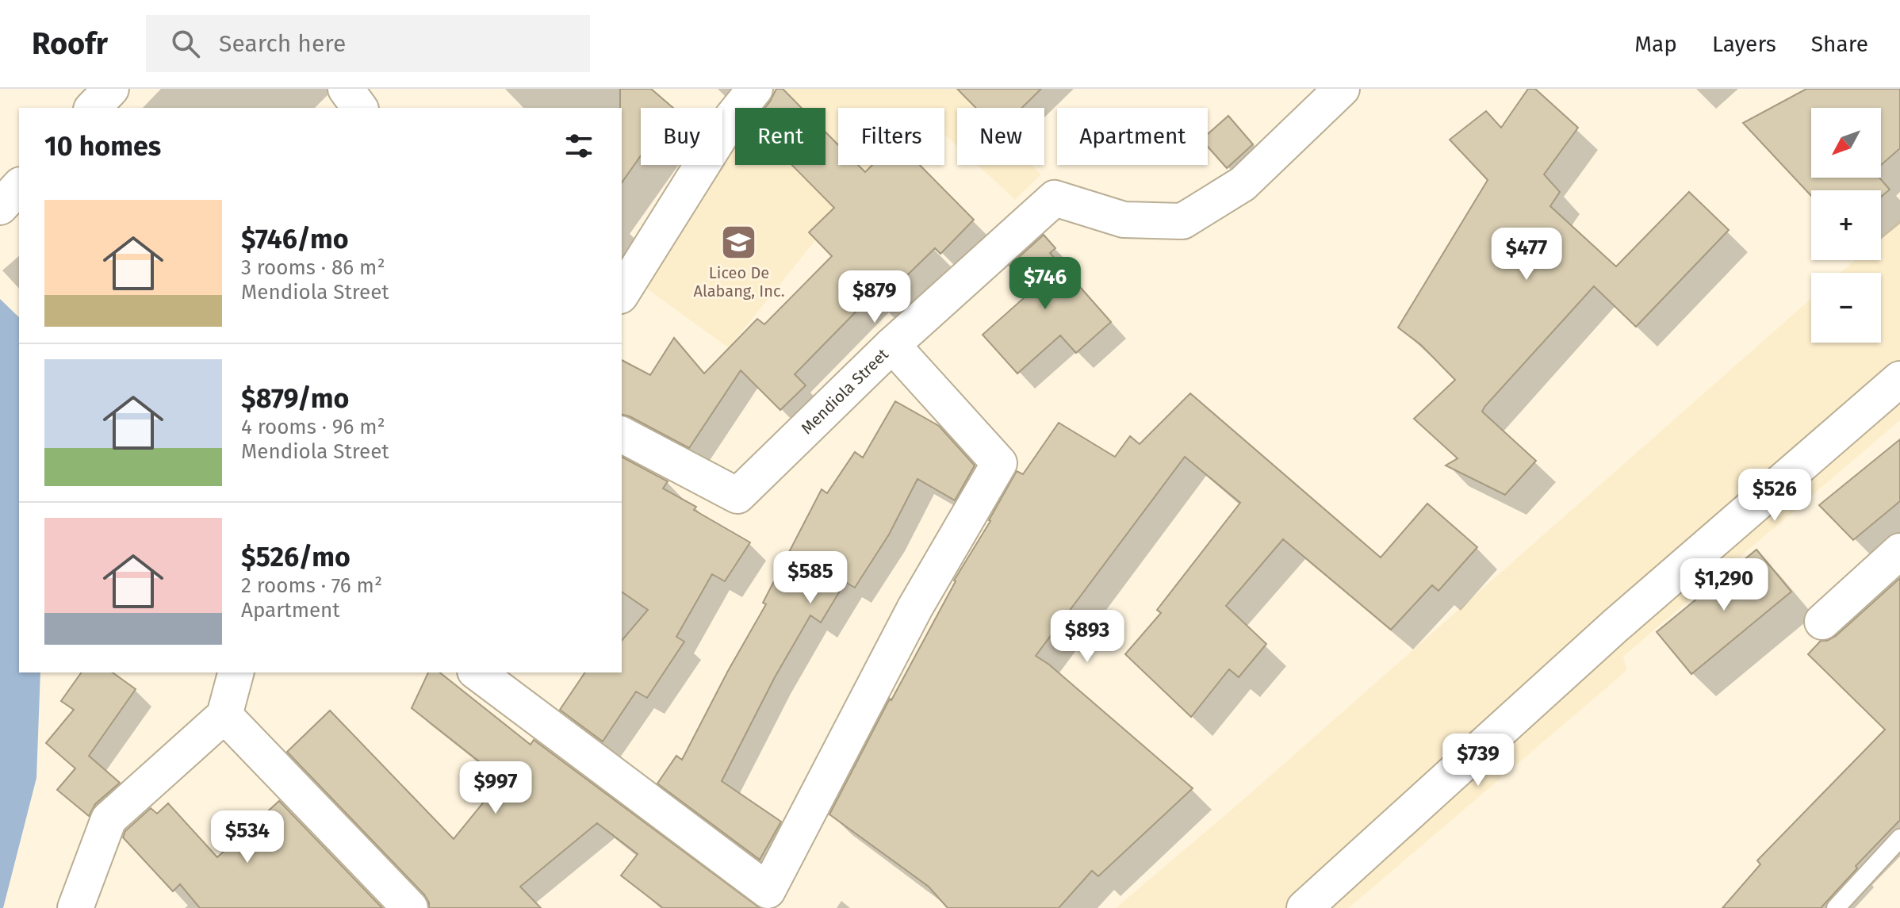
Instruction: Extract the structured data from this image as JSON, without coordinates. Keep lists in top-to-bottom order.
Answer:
{
  "streets": {
    "street": ["Mendiola Street"]
  },
  "places": {
    "school or university": ["Liceo De Alabang, Inc."]
  },
  "north": "bottom left",
  "page": {
    "header": "Roofr",
    "search": "Search here",
    "nav": ["Map", "Layers", "Share"],
    "map_buttons": ["+", "−"],
    "chip": [
      "Buy",
      "Rent",
      "Filters",
      "New",
      "Apartment"
    ],
    "heading": "10 homes",
    "list": [
      {
        "name": "$746/mo",
        "note": "3 rooms · 86 m² · Mendiola Street"
      },
      {
        "name": "$879/mo",
        "note": "4 rooms · 96 m² · Mendiola Street"
      },
      {
        "name": "$526/mo",
        "note": "2 rooms · 76 m² · Apartment"
      }
    ],
    "price": [
      "$477",
      "$746",
      "$879",
      "$526",
      "$585",
      "$1,290",
      "$893",
      "$739",
      "$997",
      "$534"
    ]
  }
}
